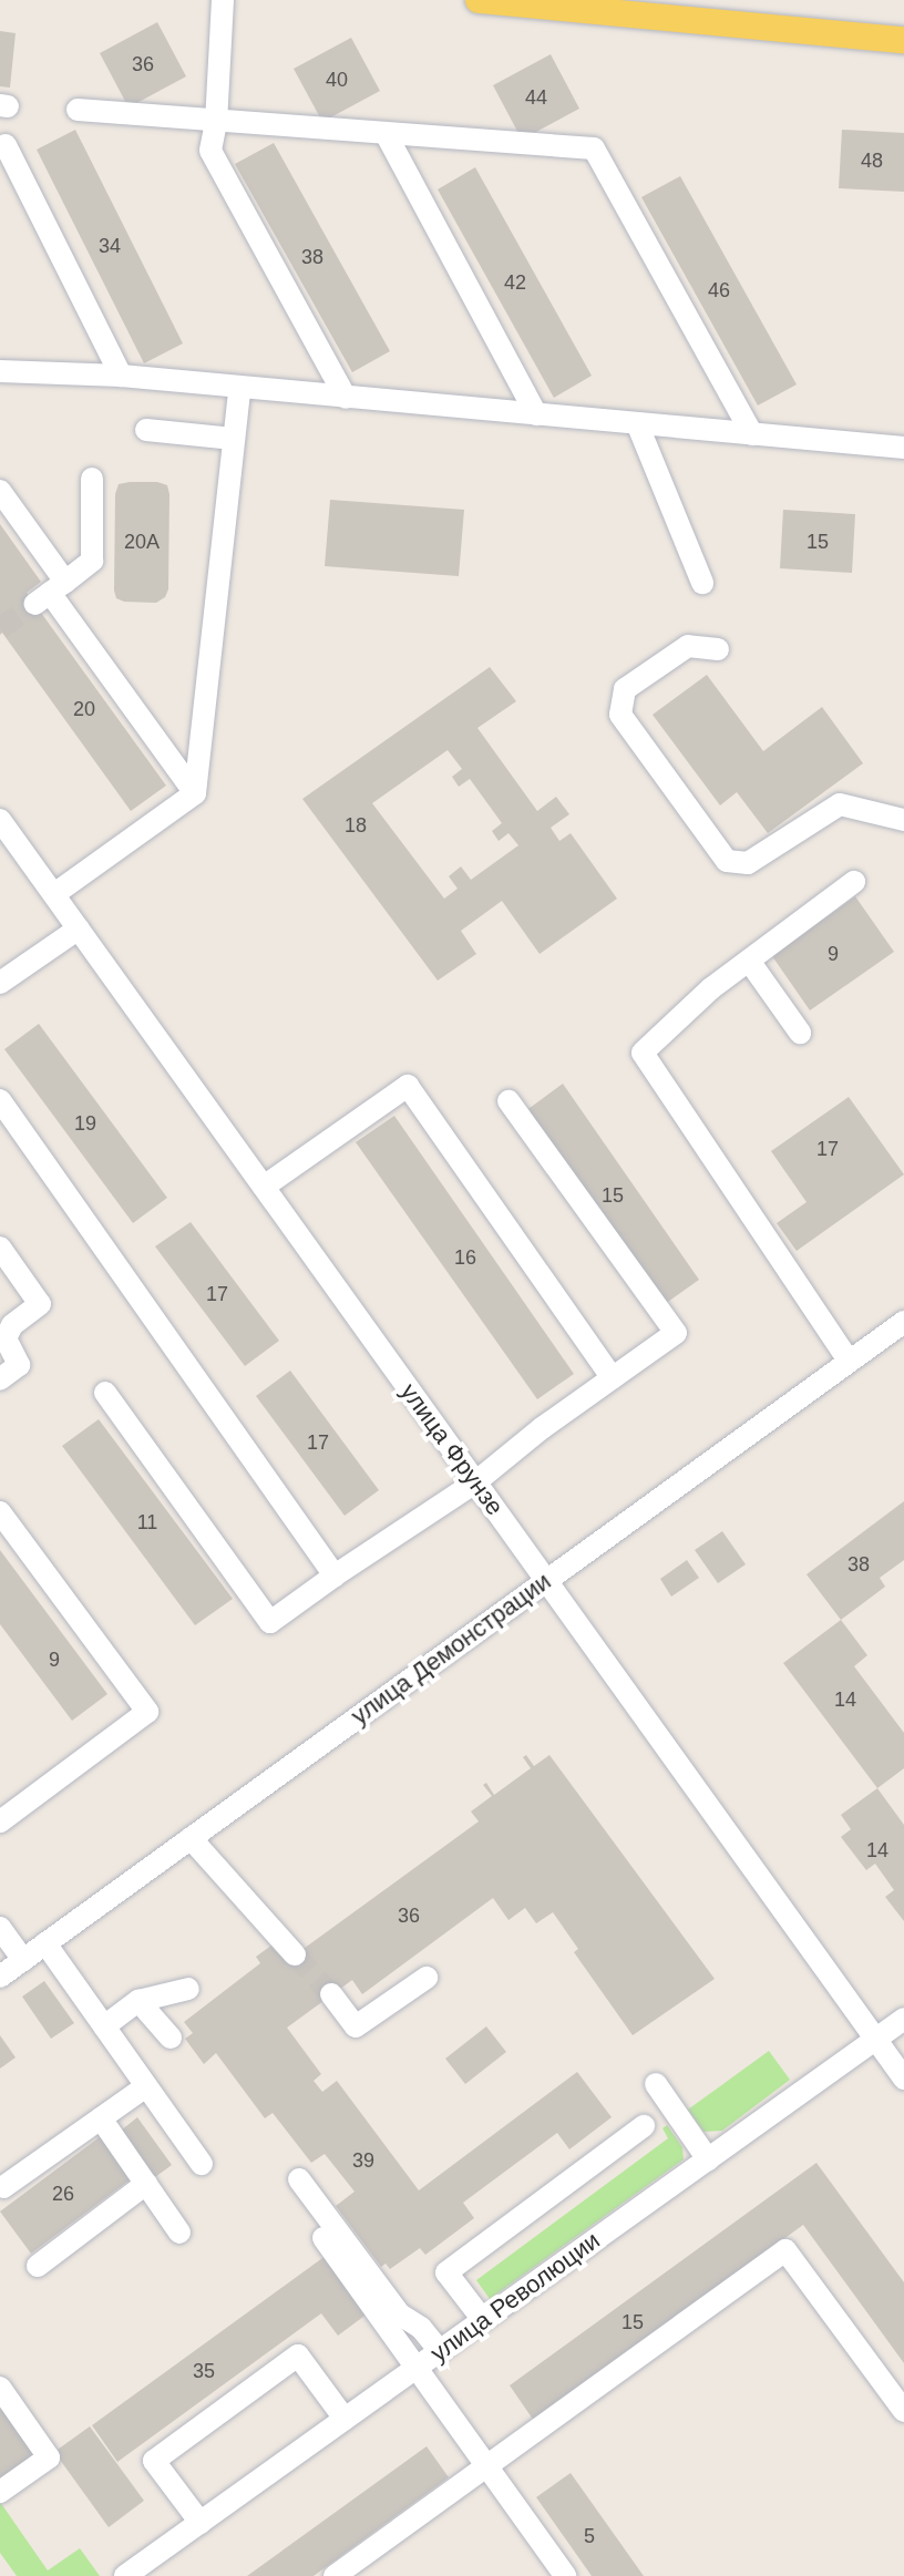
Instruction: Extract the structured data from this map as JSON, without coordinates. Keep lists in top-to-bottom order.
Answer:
{
  "streets": {
    "street": ["улица Фрунзе", "улица Демонстрации", "улица Революции"]
  },
  "crossings": [
    ["улица Фрунзе", "улица Демонстрации"],
    ["улица Фрунзе", "улица Революции"]
  ],
  "house_numbers": [
    "36",
    "40",
    "44",
    "48",
    "34",
    "38",
    "42",
    "46",
    "20А",
    "15",
    "20",
    "18",
    "9",
    "19",
    "17",
    "15",
    "16",
    "17",
    "17",
    "11",
    "38",
    "9",
    "14",
    "14",
    "36",
    "39",
    "26",
    "15",
    "35",
    "5"
  ]
}
